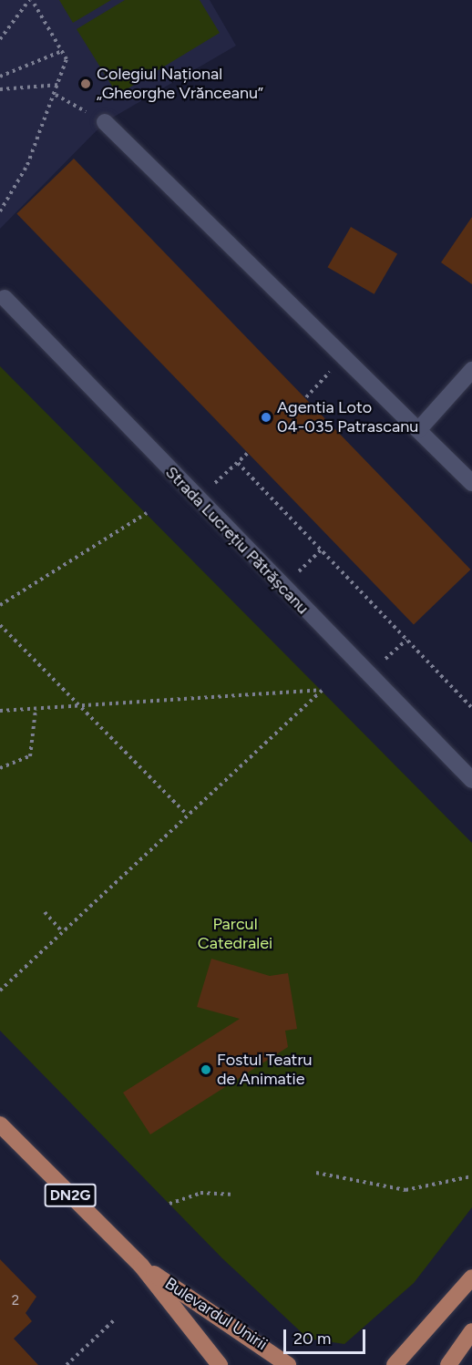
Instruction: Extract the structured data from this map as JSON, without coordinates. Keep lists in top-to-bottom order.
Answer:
{
  "streets": {
    "main road": ["DN2G", "Bulevardul Unirii"],
    "street": ["Strada Lucrețiu Pătrășcanu"]
  },
  "parks": ["Parcul Catedralei"],
  "places": ["Colegiul Național „Gheorghe Vrănceanu”", "Agentia Loto 04-035 Patrascanu", "Fostul Teatru de Animatie"],
  "house_numbers": ["2"],
  "scale_bar": "20 m"
}
